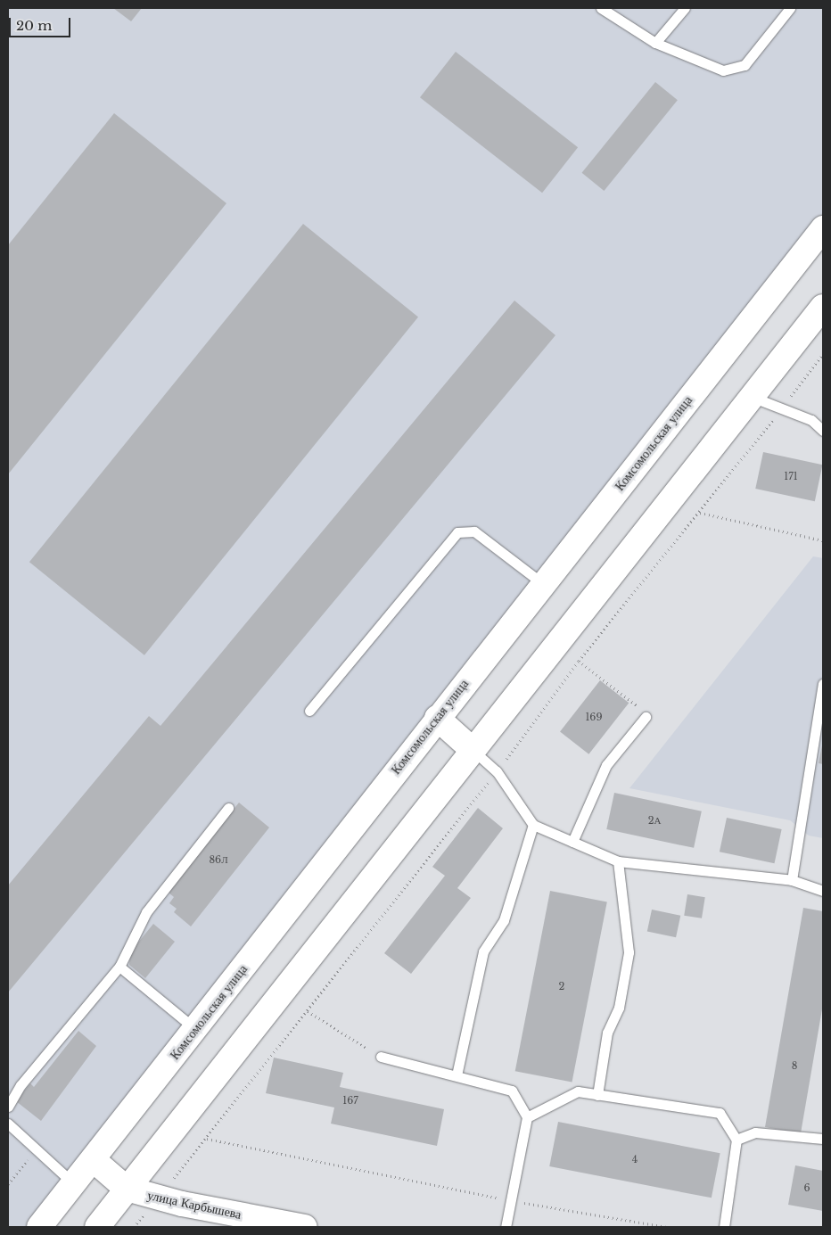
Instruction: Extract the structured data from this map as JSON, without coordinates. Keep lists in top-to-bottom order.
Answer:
{
  "streets": {
    "main road": ["Комсомольская улица", "улица Карбышева"]
  },
  "crossings": [
    ["Комсомольская улица", "улица Карбышева"]
  ],
  "house_numbers": [
    "171",
    "169",
    "2А",
    "86Л",
    "2",
    "8",
    "167",
    "4",
    "6"
  ],
  "scale_bar": "20 m"
}
